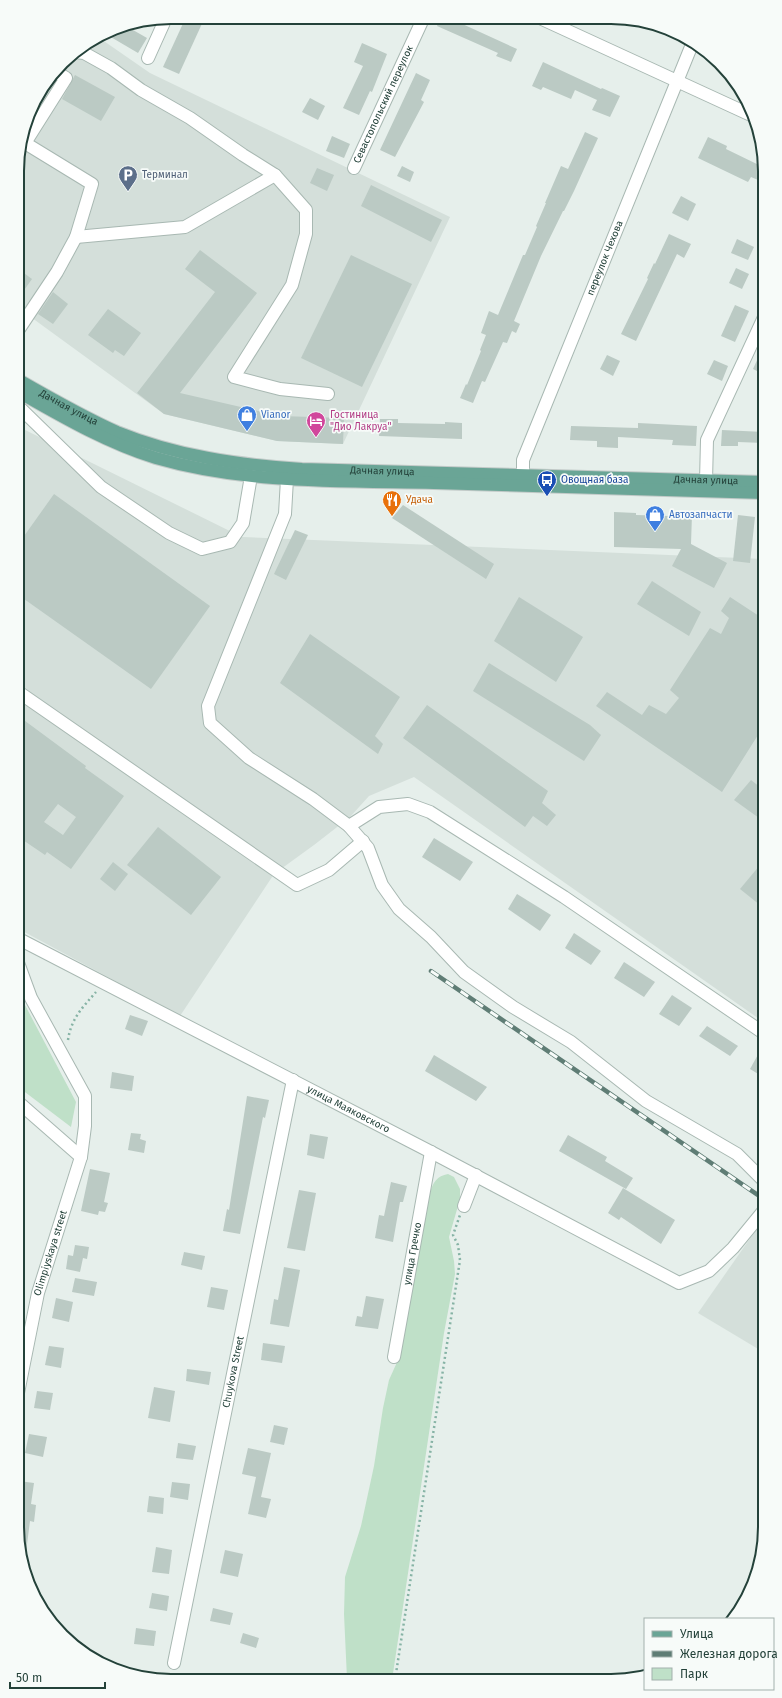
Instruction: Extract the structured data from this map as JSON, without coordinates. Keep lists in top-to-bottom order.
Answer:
{
  "streets": {
    "main road": ["Дачная улица"],
    "street": [
      "Севастопольский переулок",
      "переулок Чехова",
      "улица Маяковского",
      "Olimpiyskaya street",
      "улица Гречко",
      "Chuykova Street"
    ]
  },
  "crossings": [
    ["переулок Чехова", "Дачная улица"],
    ["улица Маяковского", "улица Гречко"],
    ["улица Маяковского", "Chuykova Street"]
  ],
  "places": {
    "parking": ["Терминал"],
    "shop": ["Vianor", "Автозапчасти"],
    "hotel": ["Гостиница \"Дио Лакруа\""],
    "bus stop": ["Овощная база"],
    "restaurant": ["Удача"]
  },
  "legend": ["Улица", "Железная дорога", "Парк"],
  "scale_bar": "50 m"
}
